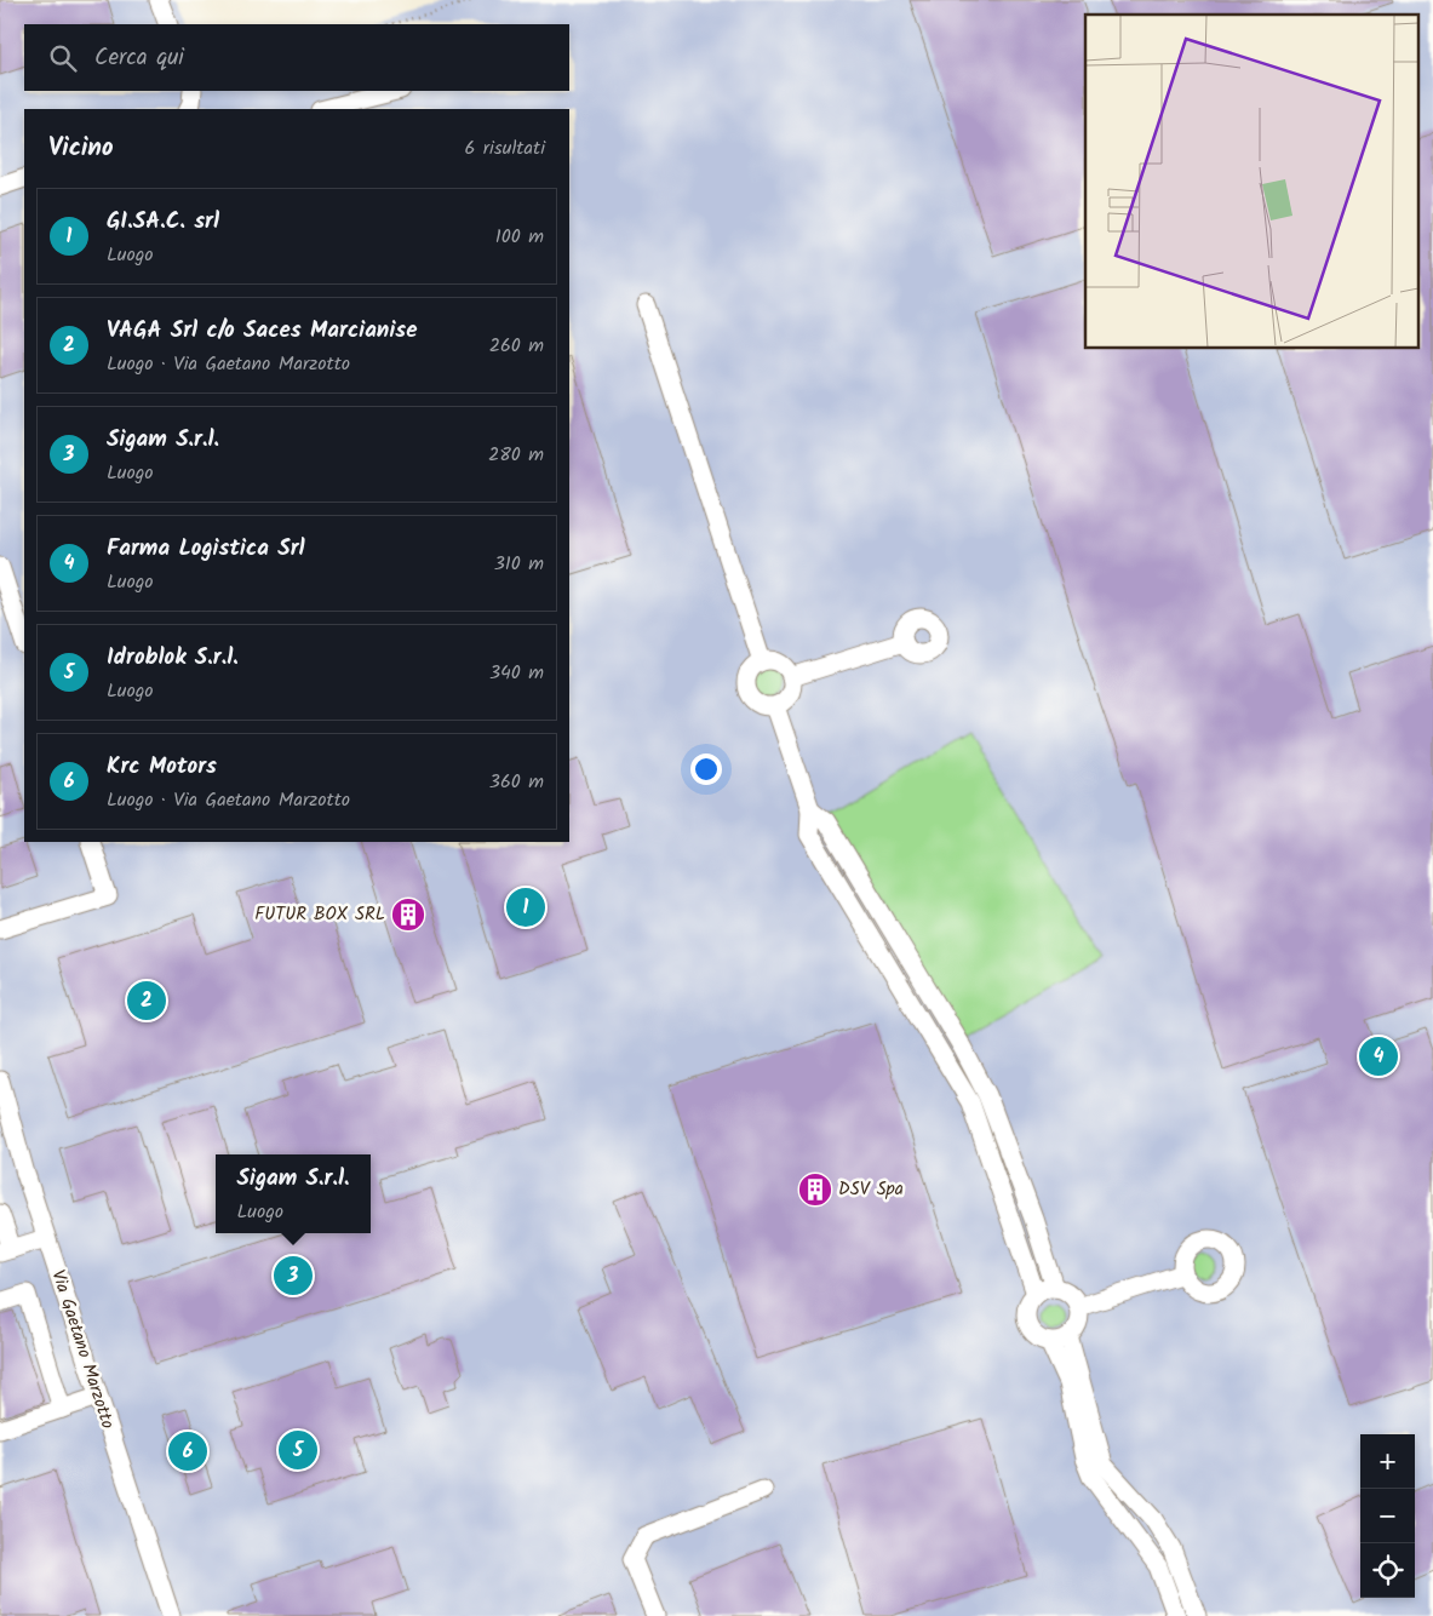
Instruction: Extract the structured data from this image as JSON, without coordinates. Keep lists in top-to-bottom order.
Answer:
{
  "streets": {
    "street": ["Via Gaetano Marzotto"]
  },
  "places": {
    "building": ["FUTUR BOX SRL", "DSV Spa"]
  },
  "page": {
    "search": "Cerca qui",
    "heading": ["Vicino", "6 risultati"],
    "list": [
      {
        "mark": "1",
        "name": "GI.SA.C. srl",
        "note": "Luogo",
        "value": "100 m"
      },
      {
        "mark": "2",
        "name": "VAGA Srl c/o Saces Marcianise",
        "note": "Luogo · Via Gaetano Marzotto",
        "value": "260 m"
      },
      {
        "mark": "3",
        "name": "Sigam S.r.l.",
        "note": "Luogo",
        "value": "280 m"
      },
      {
        "mark": "4",
        "name": "Farma Logistica Srl",
        "note": "Luogo",
        "value": "310 m"
      },
      {
        "mark": "5",
        "name": "Idroblok S.r.l.",
        "note": "Luogo",
        "value": "340 m"
      },
      {
        "mark": "6",
        "name": "Krc Motors",
        "note": "Luogo · Via Gaetano Marzotto",
        "value": "360 m"
      }
    ],
    "pins": [
      "1",
      "2",
      "4",
      "3",
      "5",
      "6"
    ],
    "popup": ["Sigam S.r.l.", "Luogo"],
    "map_buttons": ["+", "−"]
  }
}
